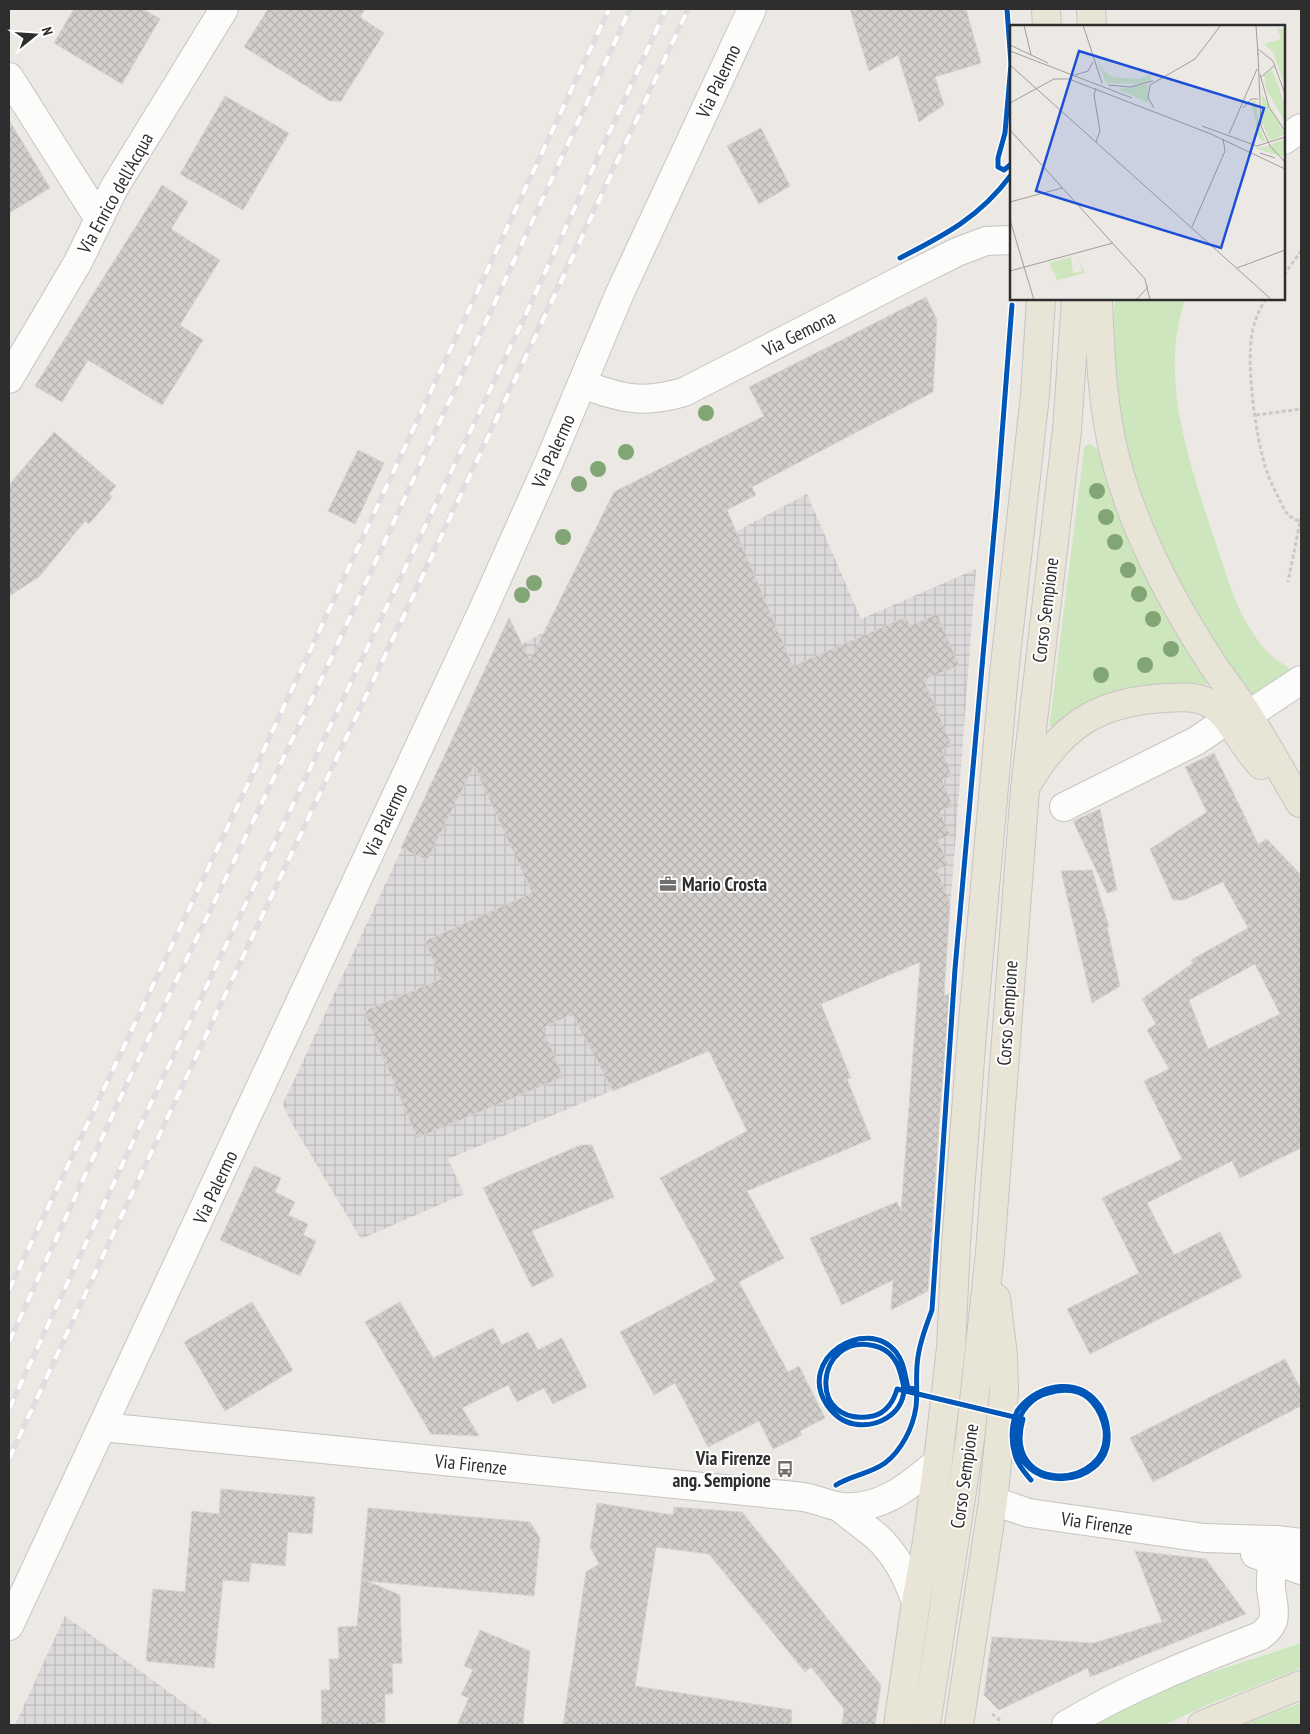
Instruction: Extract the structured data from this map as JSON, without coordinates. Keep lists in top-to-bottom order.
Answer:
{
  "streets": {
    "main road": ["Corso Sempione"],
    "street": [
      "Via Palermo",
      "Via Enrico dell'Acqua",
      "Via Gemona",
      "Via Firenze"
    ]
  },
  "crossings": [
    ["Via Palermo", "Via Gemona"],
    ["Via Palermo", "Via Firenze"],
    ["Corso Sempione", "Via Firenze"]
  ],
  "places": {
    "office": ["Mario Crosta"],
    "bus stop": ["Via Firenze ang. Sempione"]
  },
  "north": "right"
}
